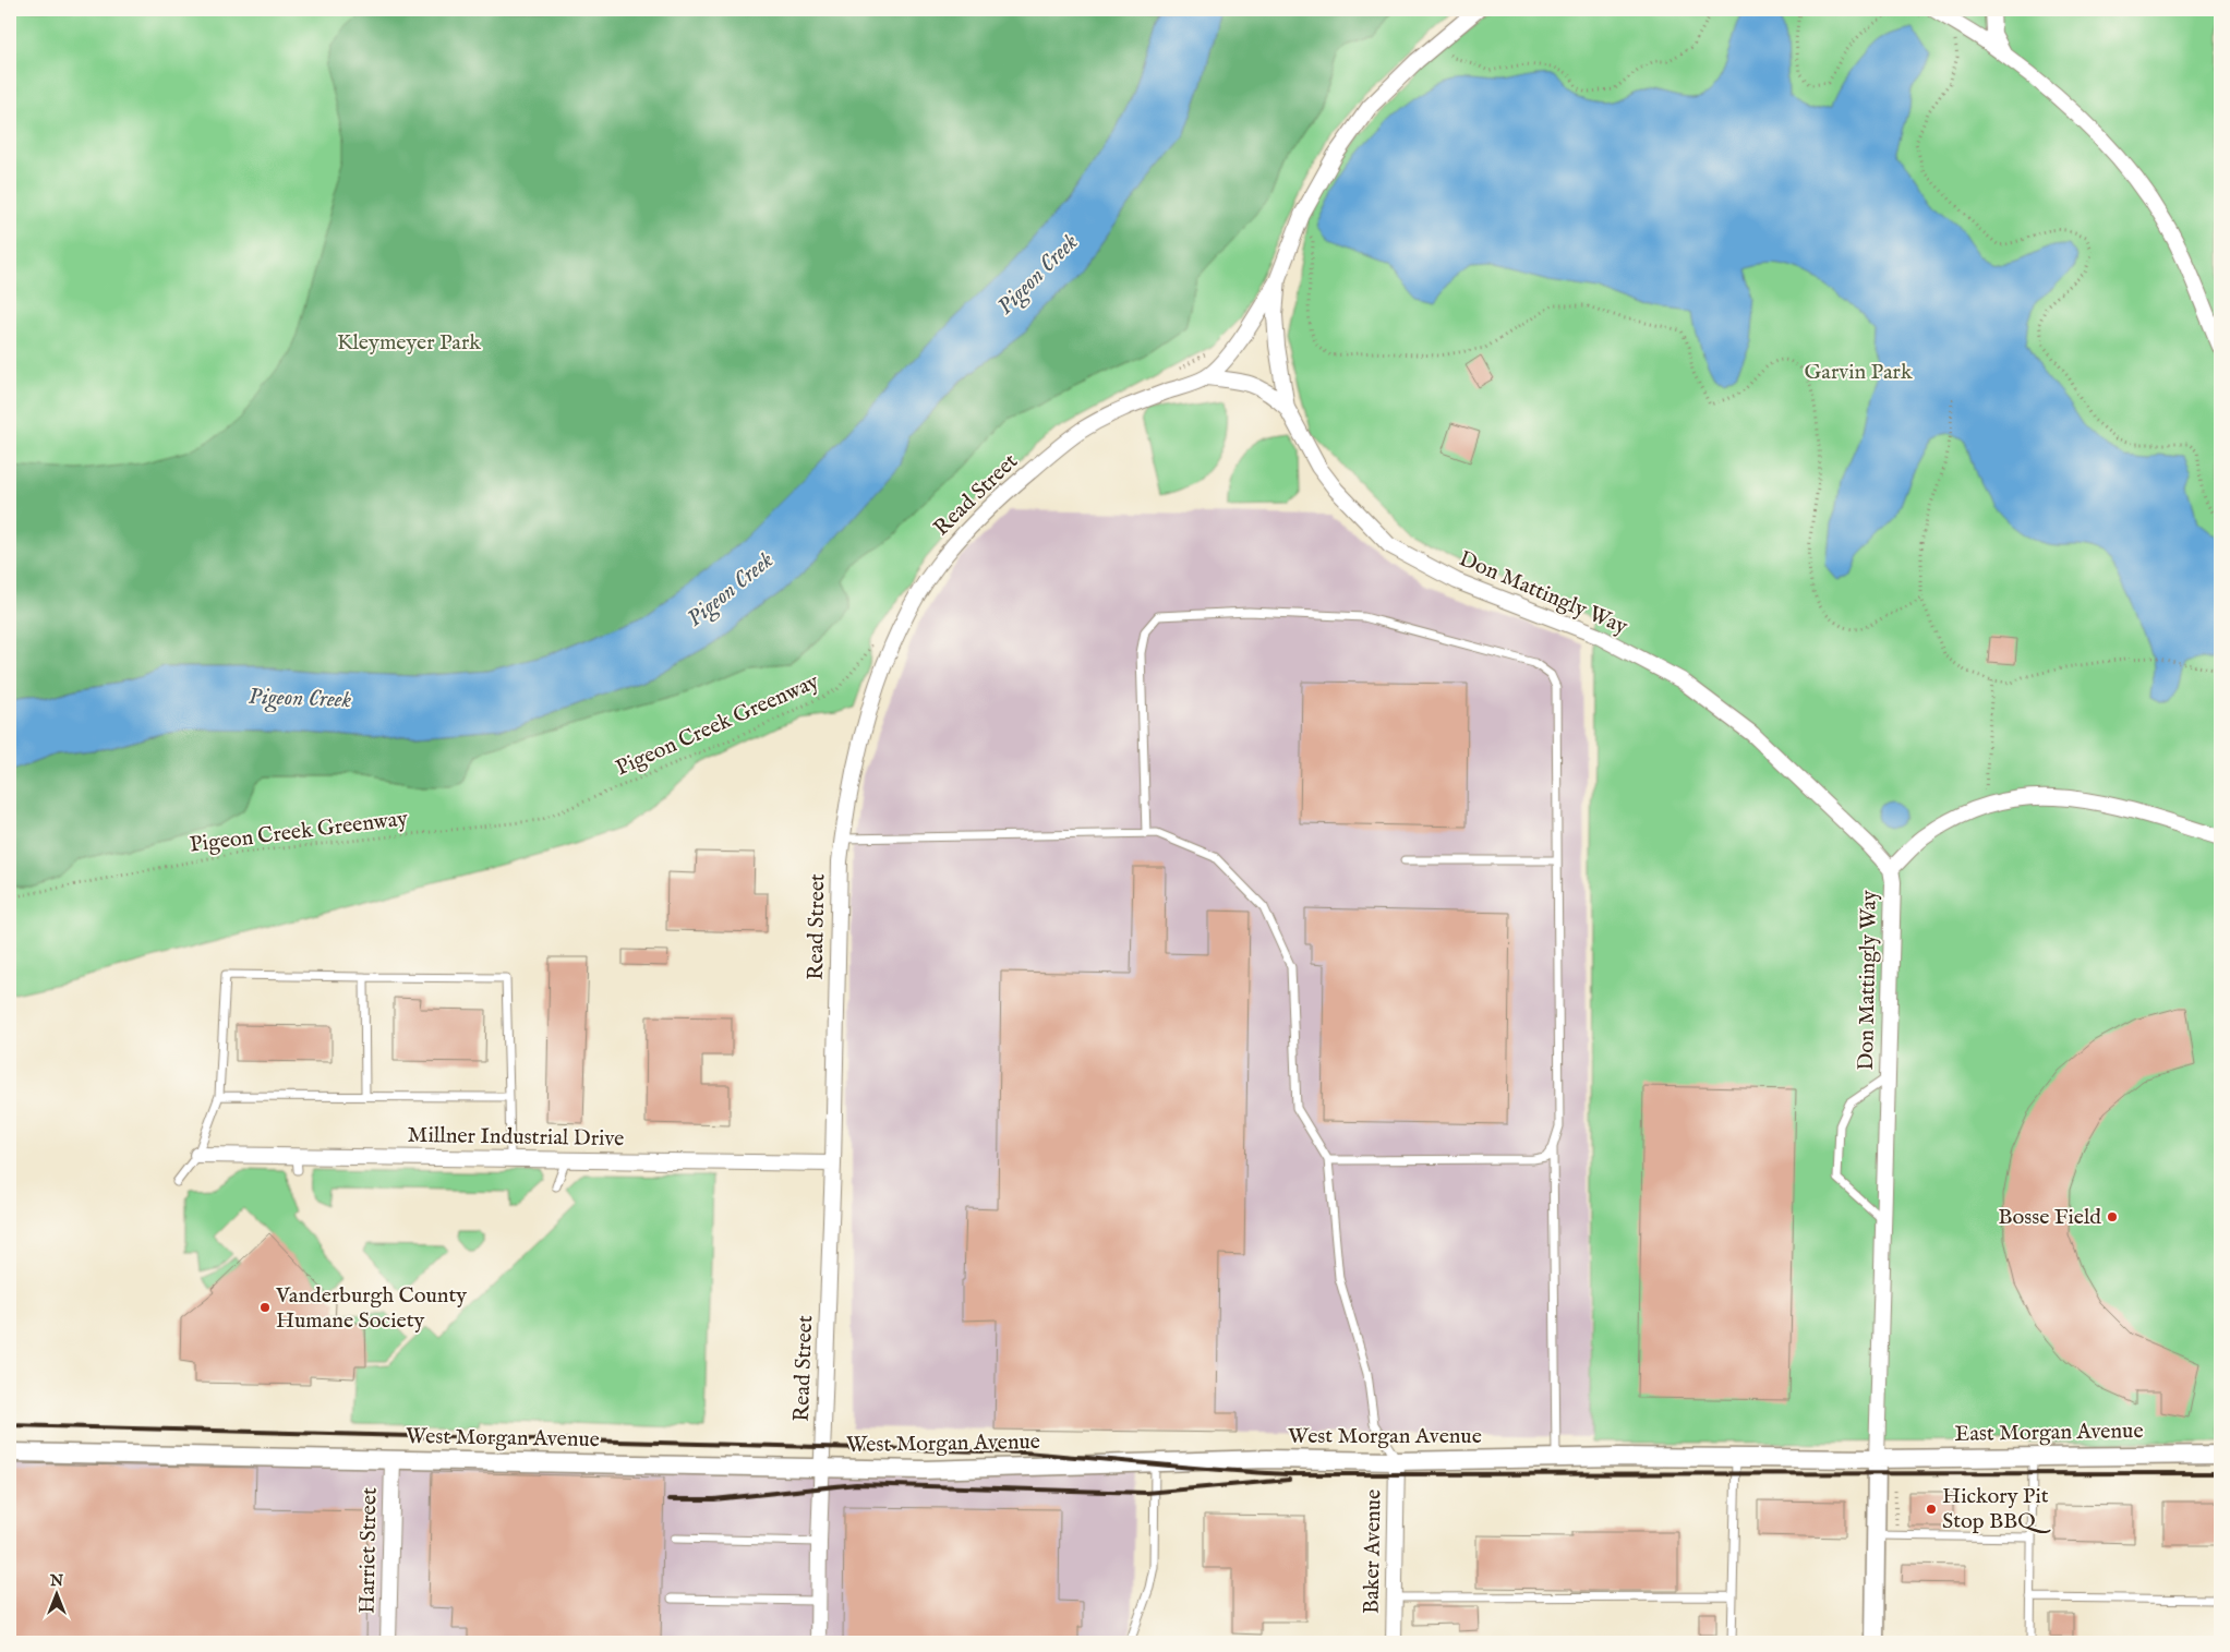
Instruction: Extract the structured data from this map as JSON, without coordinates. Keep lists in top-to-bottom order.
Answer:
{
  "streets": {
    "street": [
      "Read Street",
      "Don Mattingly Way",
      "Millner Industrial Drive",
      "East Morgan Avenue",
      "West Morgan Avenue",
      "Harriet Street",
      "Baker Avenue"
    ],
    "path": ["Pigeon Creek Greenway"]
  },
  "crossings": [
    ["Read Street", "Don Mattingly Way"],
    ["Read Street", "Millner Industrial Drive"],
    ["Read Street", "West Morgan Avenue"],
    ["Don Mattingly Way", "East Morgan Avenue"],
    ["Don Mattingly Way", "West Morgan Avenue"],
    ["East Morgan Avenue", "West Morgan Avenue"],
    ["West Morgan Avenue", "Harriet Street"],
    ["West Morgan Avenue", "Baker Avenue"]
  ],
  "water": ["Pigeon Creek"],
  "parks": ["Kleymeyer Park", "Garvin Park"],
  "places": ["Bosse Field", "Vanderburgh County Humane Society", "Hickory Pit Stop BBQ"],
  "north": "top"
}
